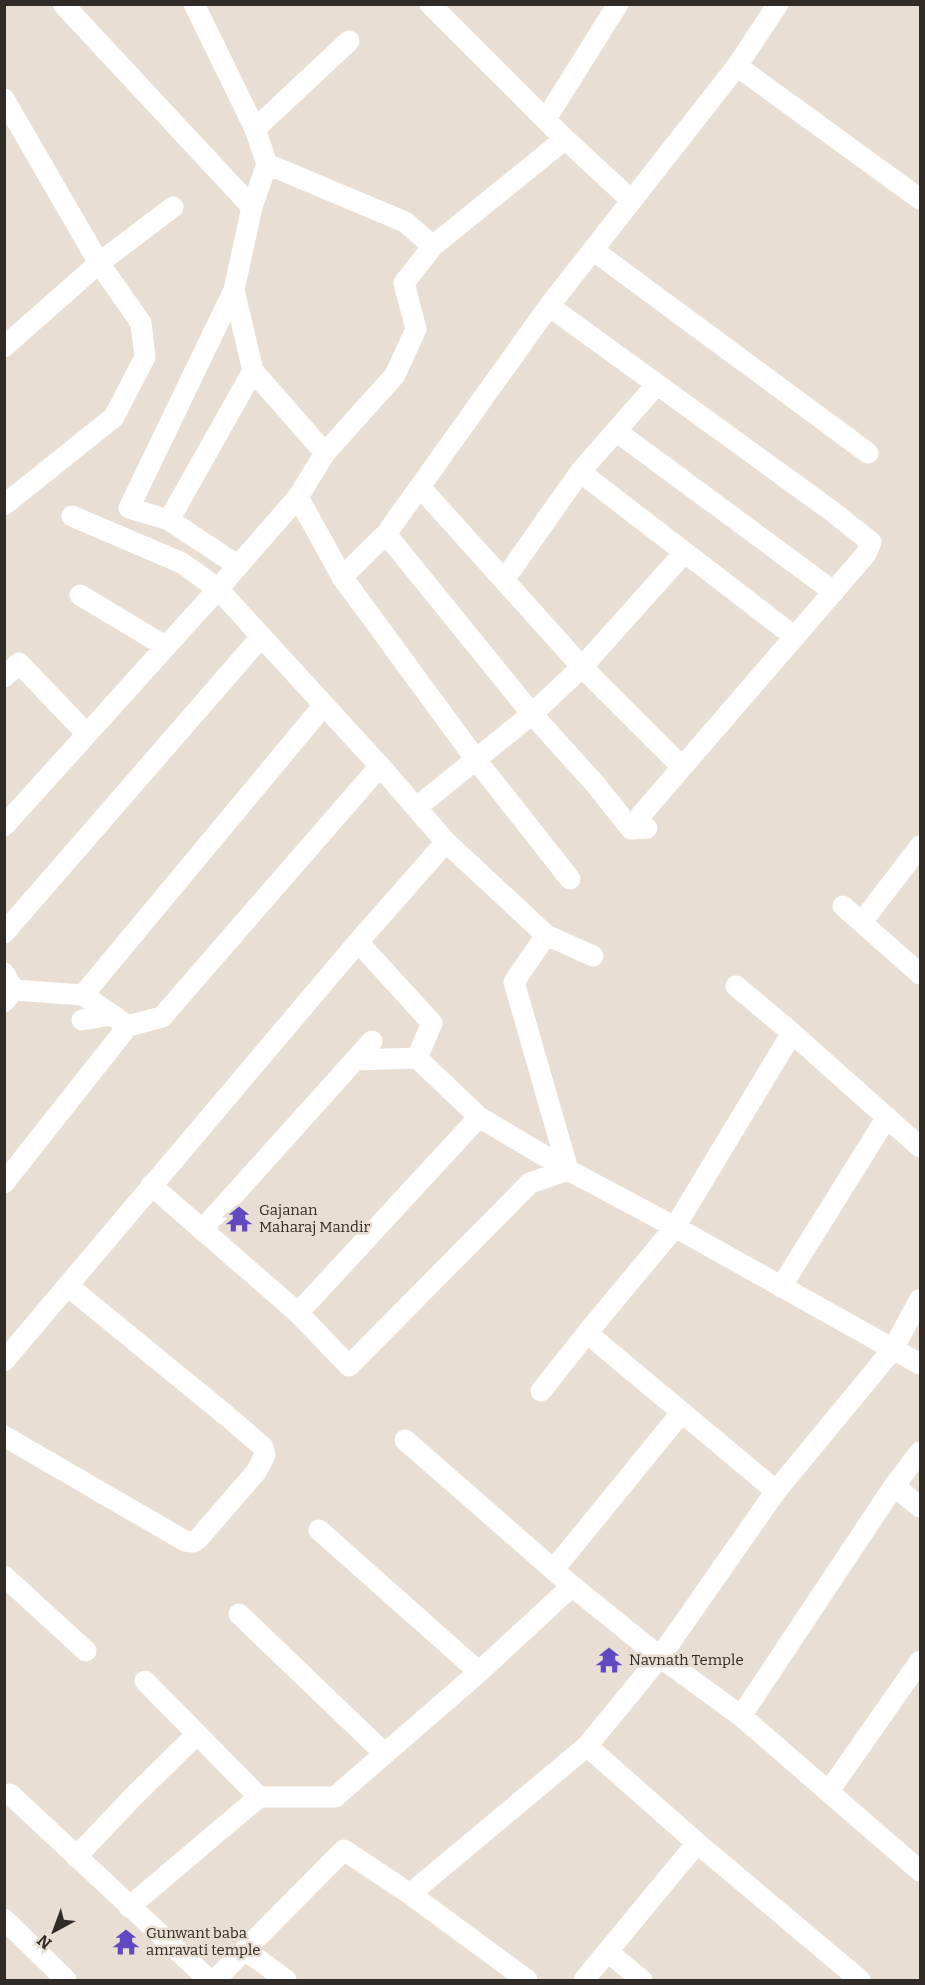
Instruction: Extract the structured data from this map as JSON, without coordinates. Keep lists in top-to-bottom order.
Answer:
{
  "places": {
    "temple": ["Gajanan Maharaj Mandir", "Navnath Temple", "Gunwant baba amravati temple"]
  },
  "north": "bottom left"
}
